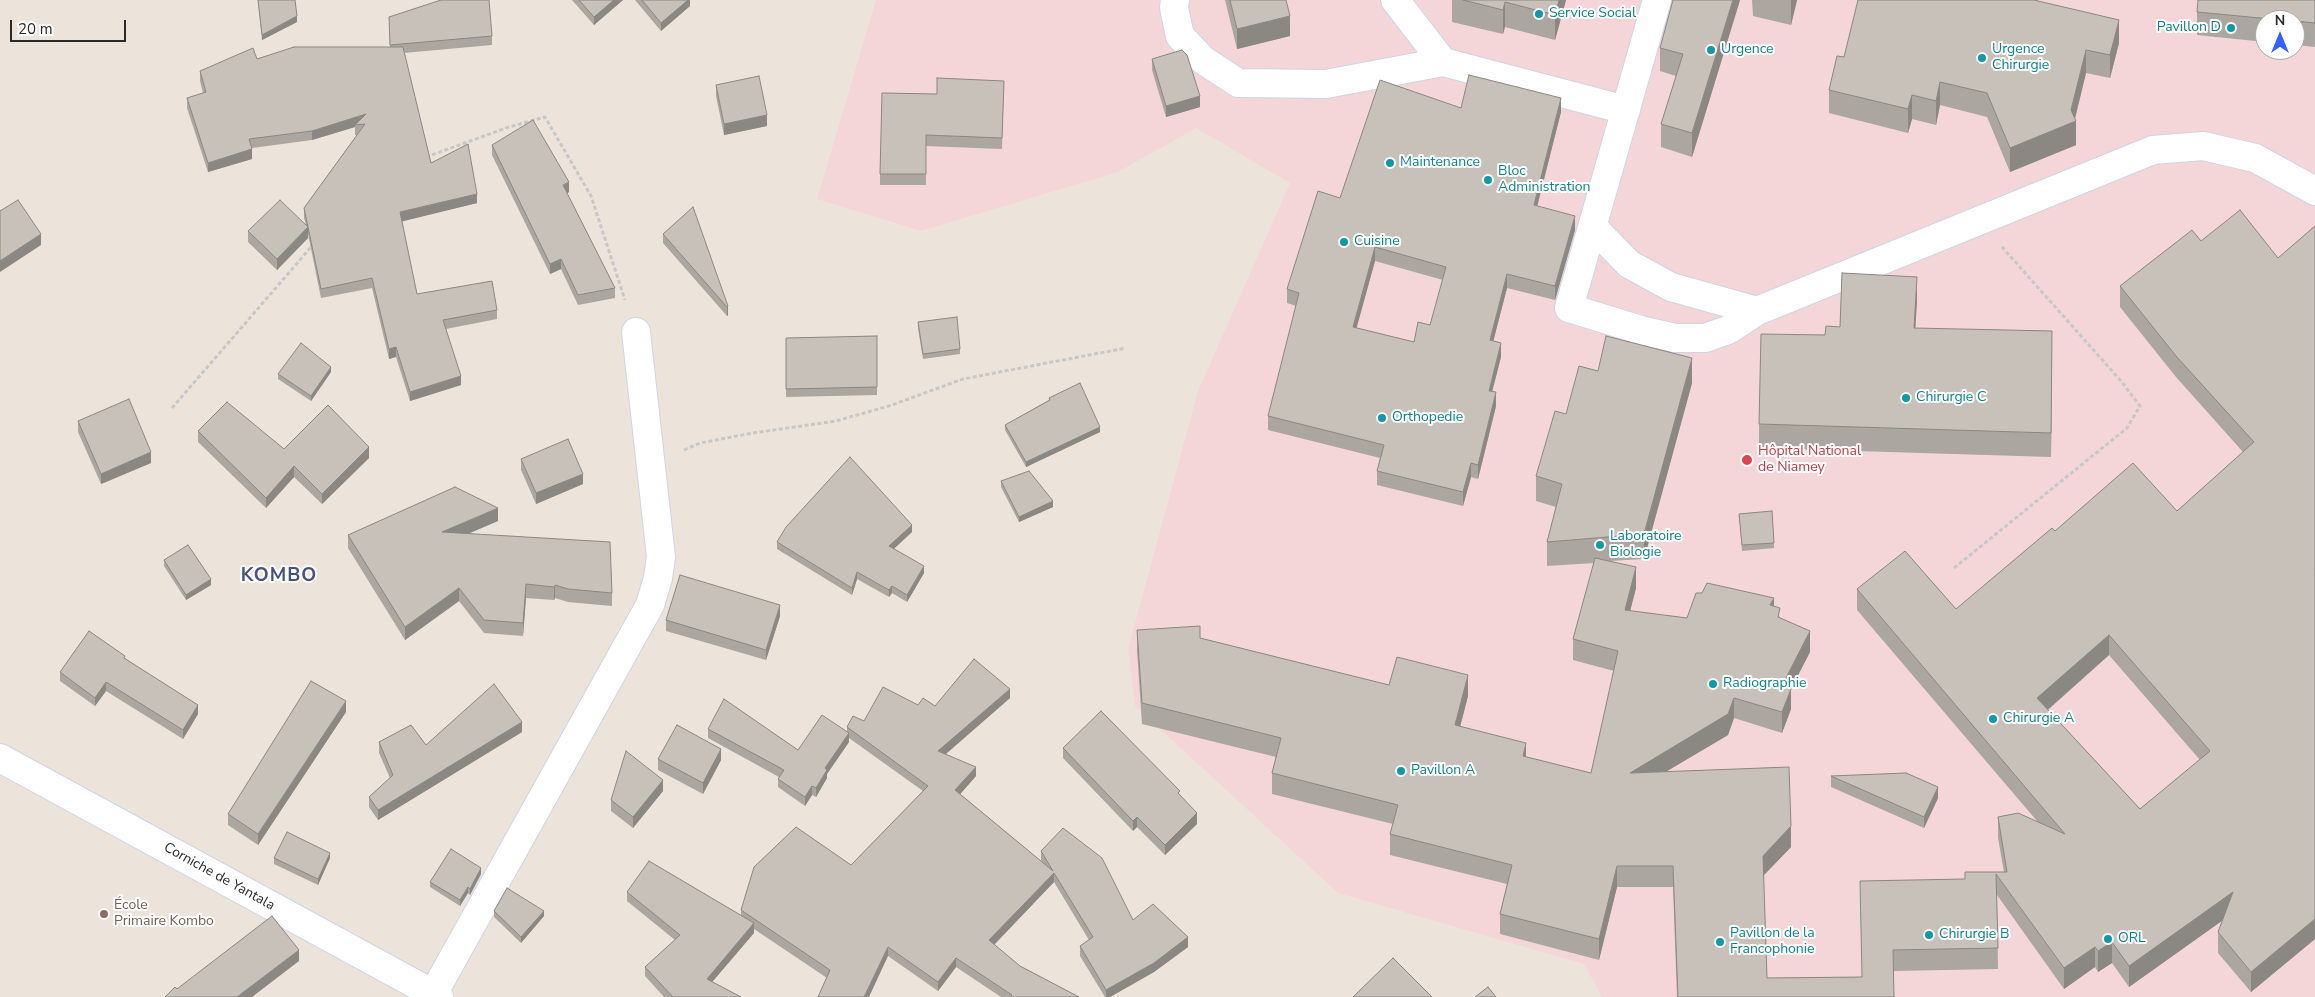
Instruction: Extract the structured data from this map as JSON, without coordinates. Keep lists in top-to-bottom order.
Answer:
{
  "streets": {
    "street": ["Corniche de Yantala"]
  },
  "districts": ["KOMBO"],
  "places": [
    "Service Social",
    "Pavillon D",
    "Urgence",
    "Urgence Chirurgie",
    "Maintenance",
    "Bloc Administration",
    "Cuisine",
    "Chirurgie C",
    "Orthopedie",
    "Hôpital National de Niamey",
    "Laboratoire Biologie",
    "Radiographie",
    "Chirurgie A",
    "Pavillon A",
    "École Primaire Kombo",
    "Chirurgie B",
    "ORL",
    "Pavillon de la Francophonie"
  ],
  "scale_bar": "20 m",
  "north": "top"
}
